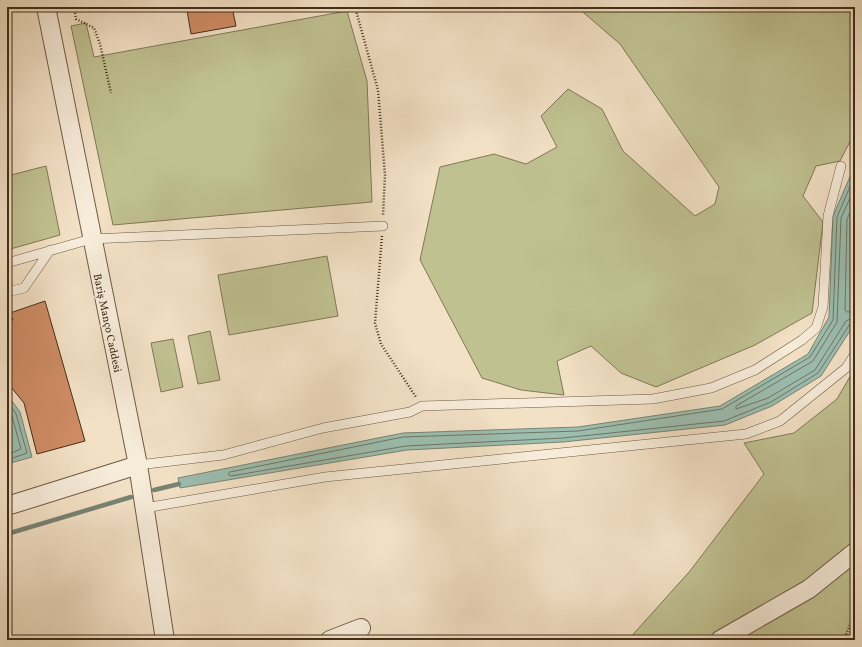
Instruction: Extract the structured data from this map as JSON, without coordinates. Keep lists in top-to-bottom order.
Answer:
{
  "streets": {
    "street": ["Bariş Manço Caddesi"]
  }
}
